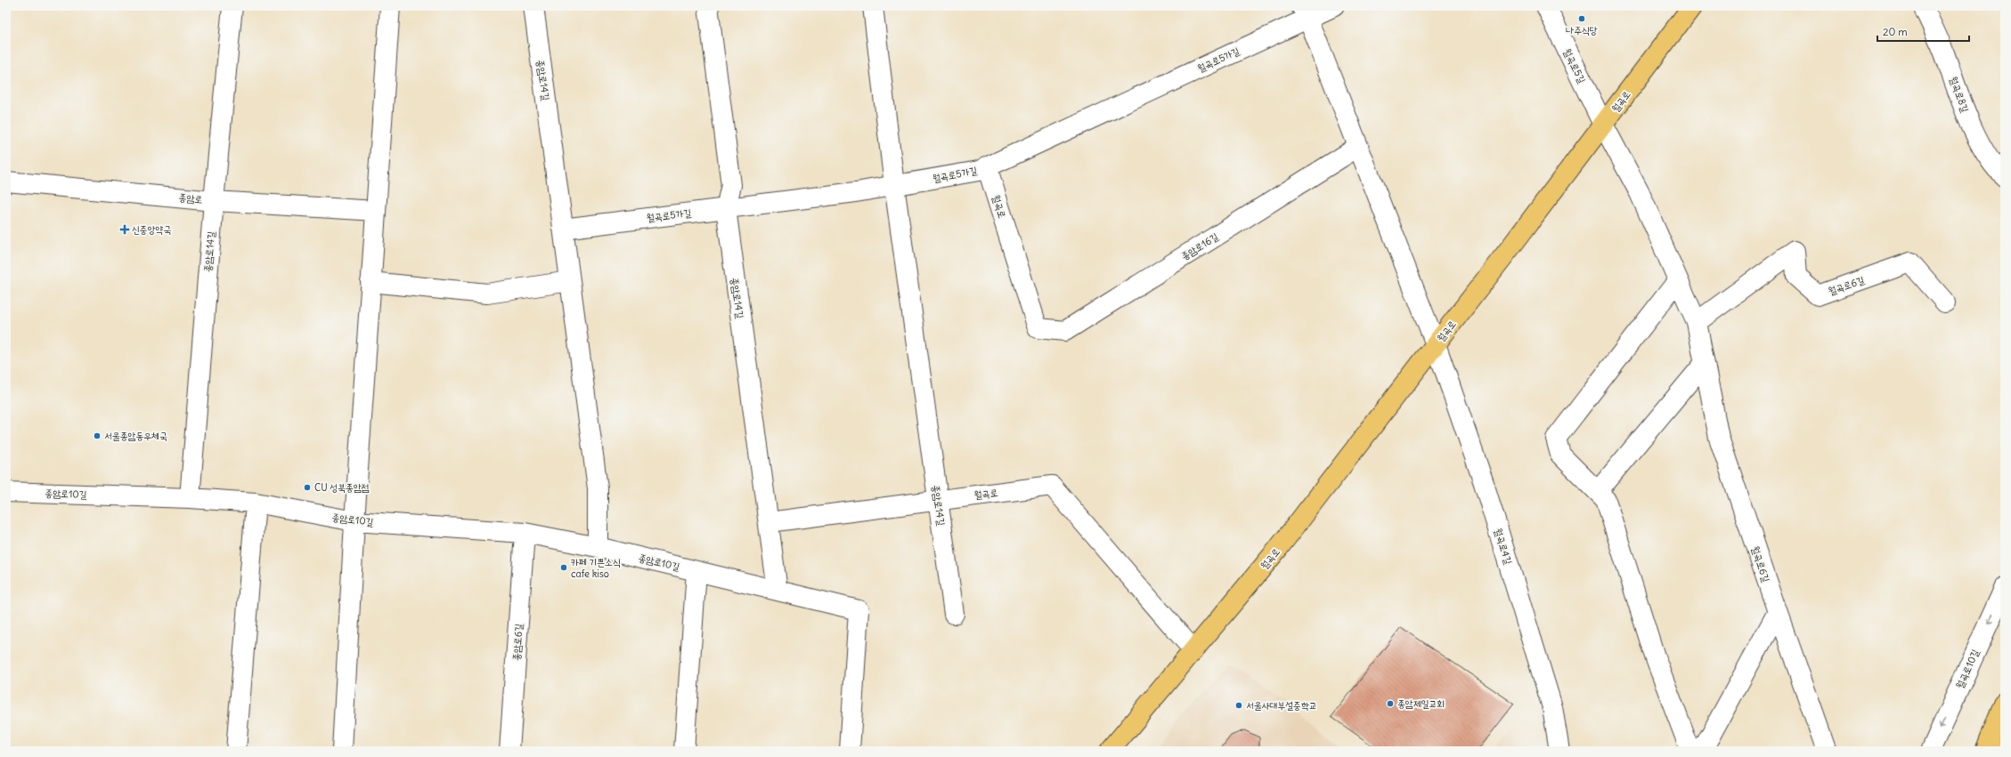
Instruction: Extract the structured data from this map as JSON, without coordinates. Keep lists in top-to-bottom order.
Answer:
{
  "streets": {
    "main road": ["월곡로"],
    "street": [
      "월곡로5가길",
      "월곡로5길",
      "종암로14길",
      "월곡로8길",
      "종암로",
      "종암로16길",
      "월곡로6길",
      "종암로10길",
      "월곡로4길",
      "종암로6길",
      "월곡로10길"
    ]
  },
  "crossings": [
    ["월곡로5가길", "종암로14길"],
    ["월곡로5가길", "월곡로"],
    ["월곡로5길", "월곡로"],
    ["월곡로5길", "월곡로6길"],
    ["종암로14길", "월곡로"],
    ["종암로14길", "종암로"],
    ["종암로14길", "종암로10길"],
    ["월곡로", "종암로16길"],
    ["월곡로", "월곡로6길"],
    ["월곡로", "월곡로4길"],
    ["종암로10길", "종암로6길"]
  ],
  "one_way": ["월곡로10길"],
  "places": {
    "other": [
      "나주식당",
      "서울종암동우체국",
      "CU 성북종암점",
      "카페 기쁜소식 cafe kiso",
      "종암제일교회",
      "서울사대부설중학교"
    ],
    "health": ["신중앙약국"]
  },
  "scale_bar": "20 m"
}
